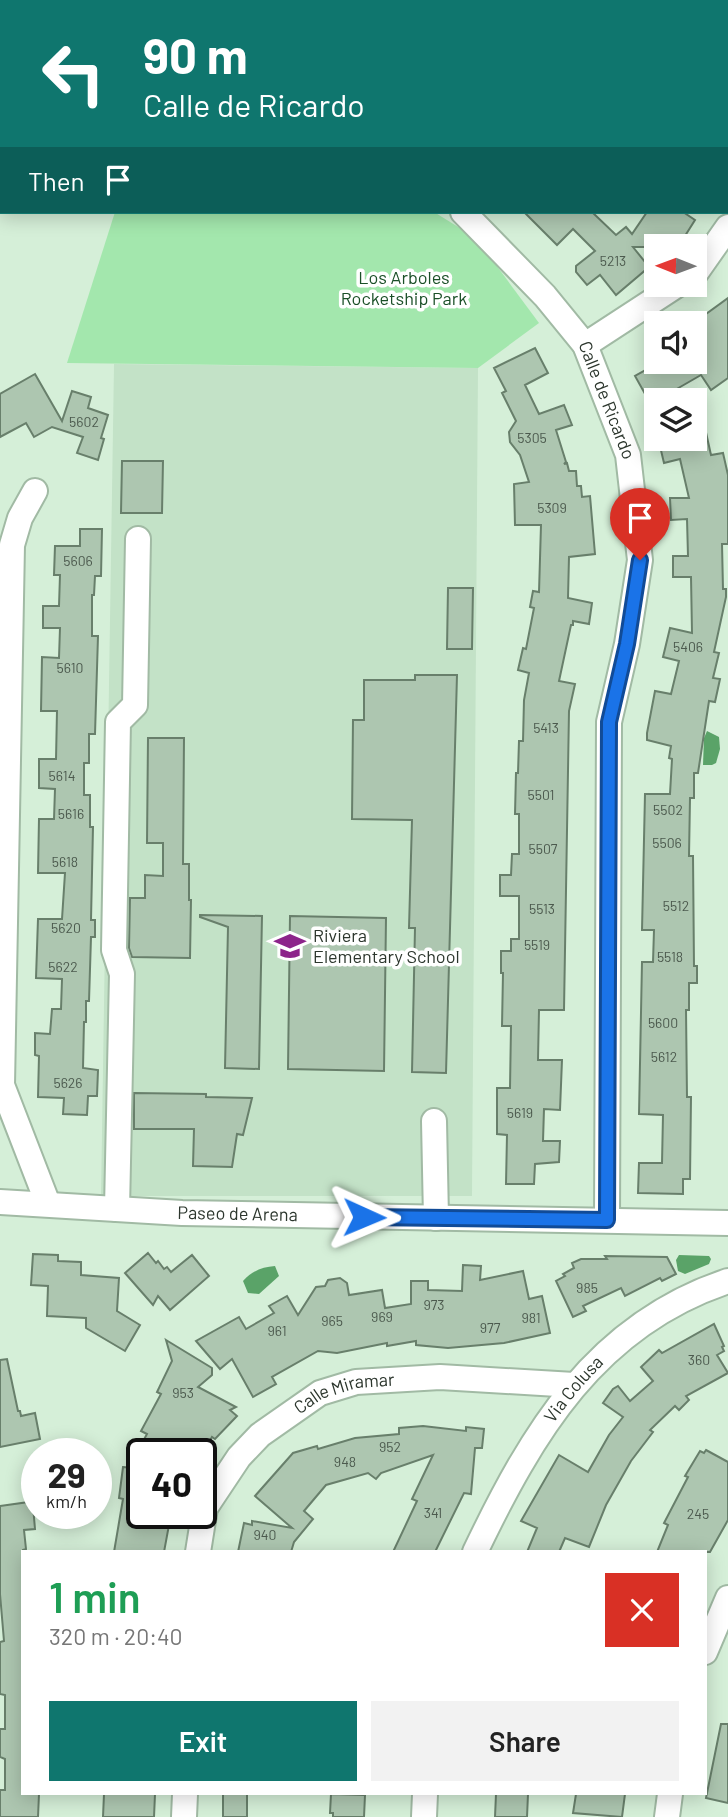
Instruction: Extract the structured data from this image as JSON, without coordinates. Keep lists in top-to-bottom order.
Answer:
{
  "streets": {
    "street": [
      "Calle de Ricardo",
      "Paseo de Arena",
      "Via Colusa",
      "Calle Miramar"
    ]
  },
  "crossings": [
    ["Calle de Ricardo", "Paseo de Arena"],
    ["Via Colusa", "Calle Miramar"]
  ],
  "parks": ["Los Arboles Rocketship Park"],
  "places": {
    "school or university": ["Riviera Elementary School"]
  },
  "house_numbers": [
    "5213",
    "5602",
    "5305",
    "5309",
    "5606",
    "5406",
    "5610",
    "5413",
    "5614",
    "5501",
    "5502",
    "5616",
    "5506",
    "5507",
    "5618",
    "5512",
    "5513",
    "5620",
    "5519",
    "5518",
    "5622",
    "5600",
    "5612",
    "5626",
    "5619",
    "985",
    "973",
    "969",
    "981",
    "965",
    "977",
    "961",
    "360",
    "953",
    "952",
    "948",
    "341",
    "245",
    "940"
  ],
  "north": "left",
  "page": {
    "turn": ["90 m", "Calle de Ricardo"],
    "then": "Then",
    "speed": "29 km/h",
    "limit": "40",
    "heading": ["1 min", "320 m · 20:40"],
    "buttons": ["Exit", "Share"]
  }
}
